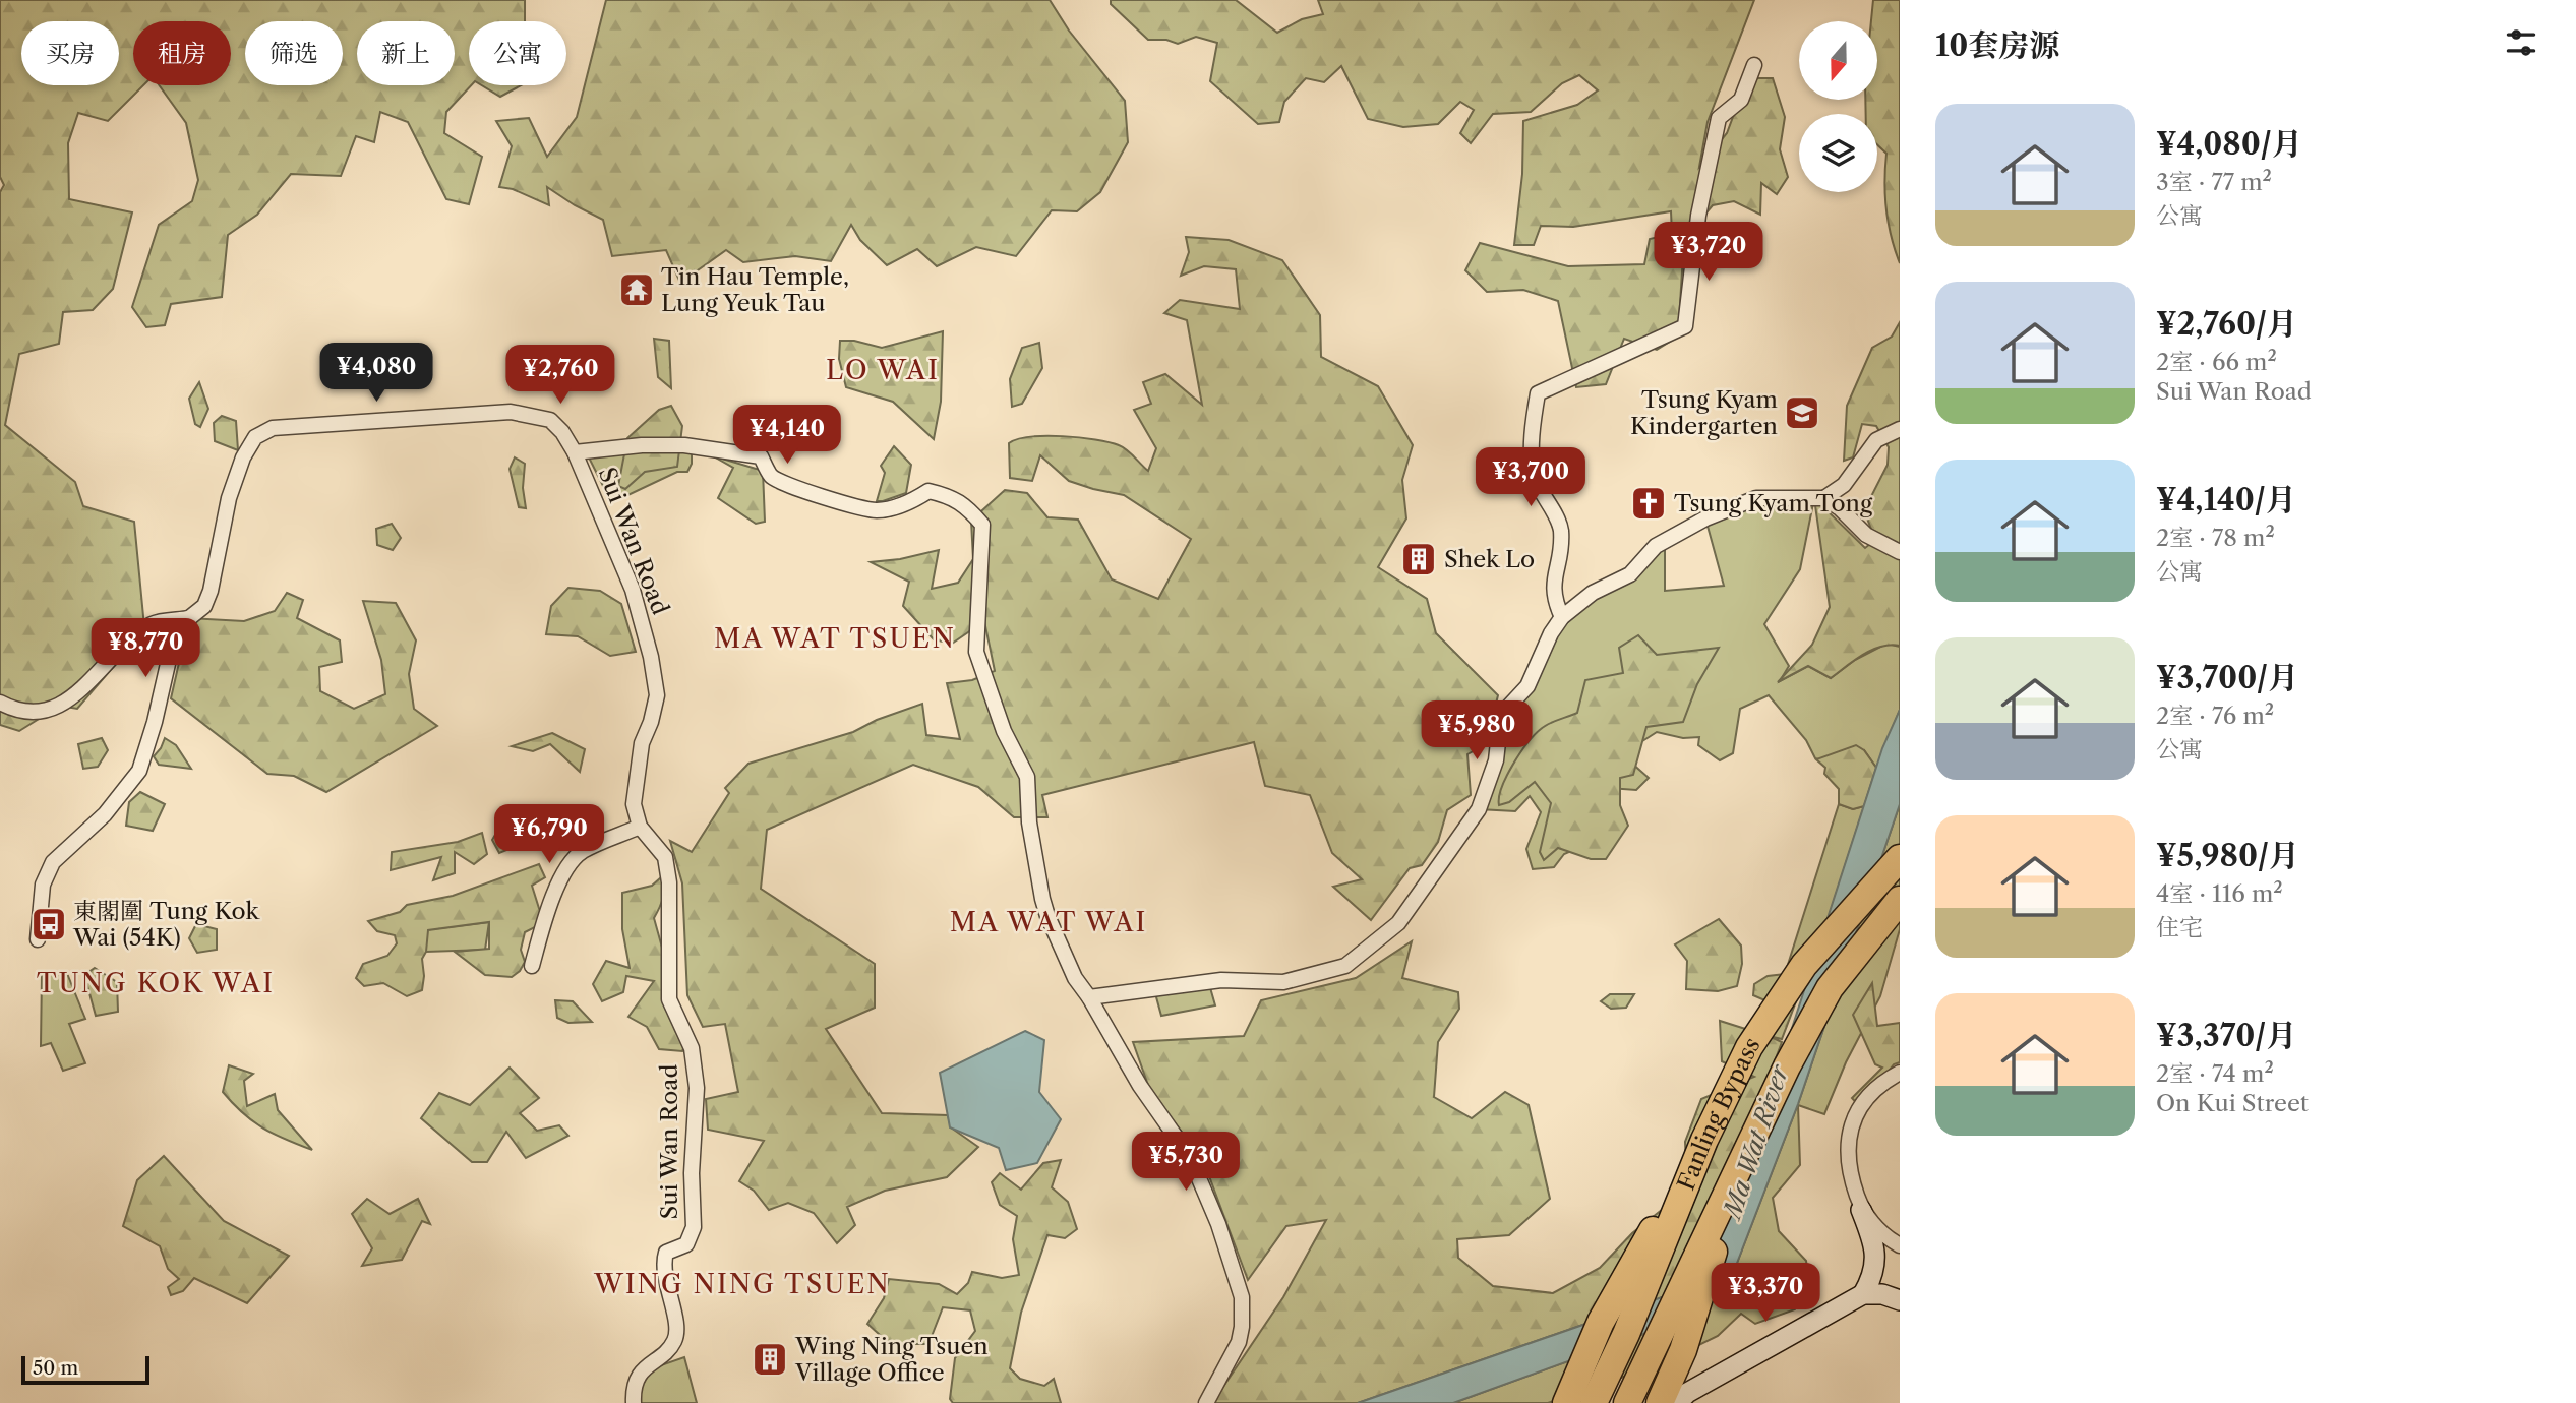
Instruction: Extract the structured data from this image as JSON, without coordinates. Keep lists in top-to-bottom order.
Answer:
{
  "streets": {
    "highway": ["Fanling Bypass"],
    "street": ["Sui Wan Road"]
  },
  "districts": [
    "LO WAI",
    "MA WAT TSUEN",
    "MA WAT WAI",
    "TUNG KOK WAI",
    "WING NING TSUEN"
  ],
  "water": ["Ma Wat River"],
  "places": {
    "temple": ["Tin Hau Temple, Lung Yeuk Tau"],
    "school or university": ["Tsung Kyam Kindergarten"],
    "church": ["Tsung Kyam Tong"],
    "building": ["Shek Lo", "Wing Ning Tsuen Village Office"],
    "bus stop": ["東閣圍 Tung Kok Wai (54K)"]
  },
  "scale_bar": "50 m",
  "north": "bottom",
  "page": {
    "heading": "10套房源",
    "chip": [
      "买房",
      "租房",
      "筛选",
      "新上",
      "公寓"
    ],
    "list": [
      {
        "name": "¥4,080/月",
        "note": "3室 · 77 m² · 公寓"
      },
      {
        "name": "¥2,760/月",
        "note": "2室 · 66 m² · Sui Wan Road"
      },
      {
        "name": "¥4,140/月",
        "note": "2室 · 78 m² · 公寓"
      },
      {
        "name": "¥3,700/月",
        "note": "2室 · 76 m² · 公寓"
      },
      {
        "name": "¥5,980/月",
        "note": "4室 · 116 m² · 住宅"
      },
      {
        "name": "¥3,370/月",
        "note": "2室 · 74 m² · On Kui Street"
      }
    ],
    "price": [
      "¥3,720",
      "¥4,080",
      "¥2,760",
      "¥4,140",
      "¥3,700",
      "¥8,770",
      "¥5,980",
      "¥6,790",
      "¥5,730",
      "¥3,370"
    ],
    "scale": "50 m"
  }
}
